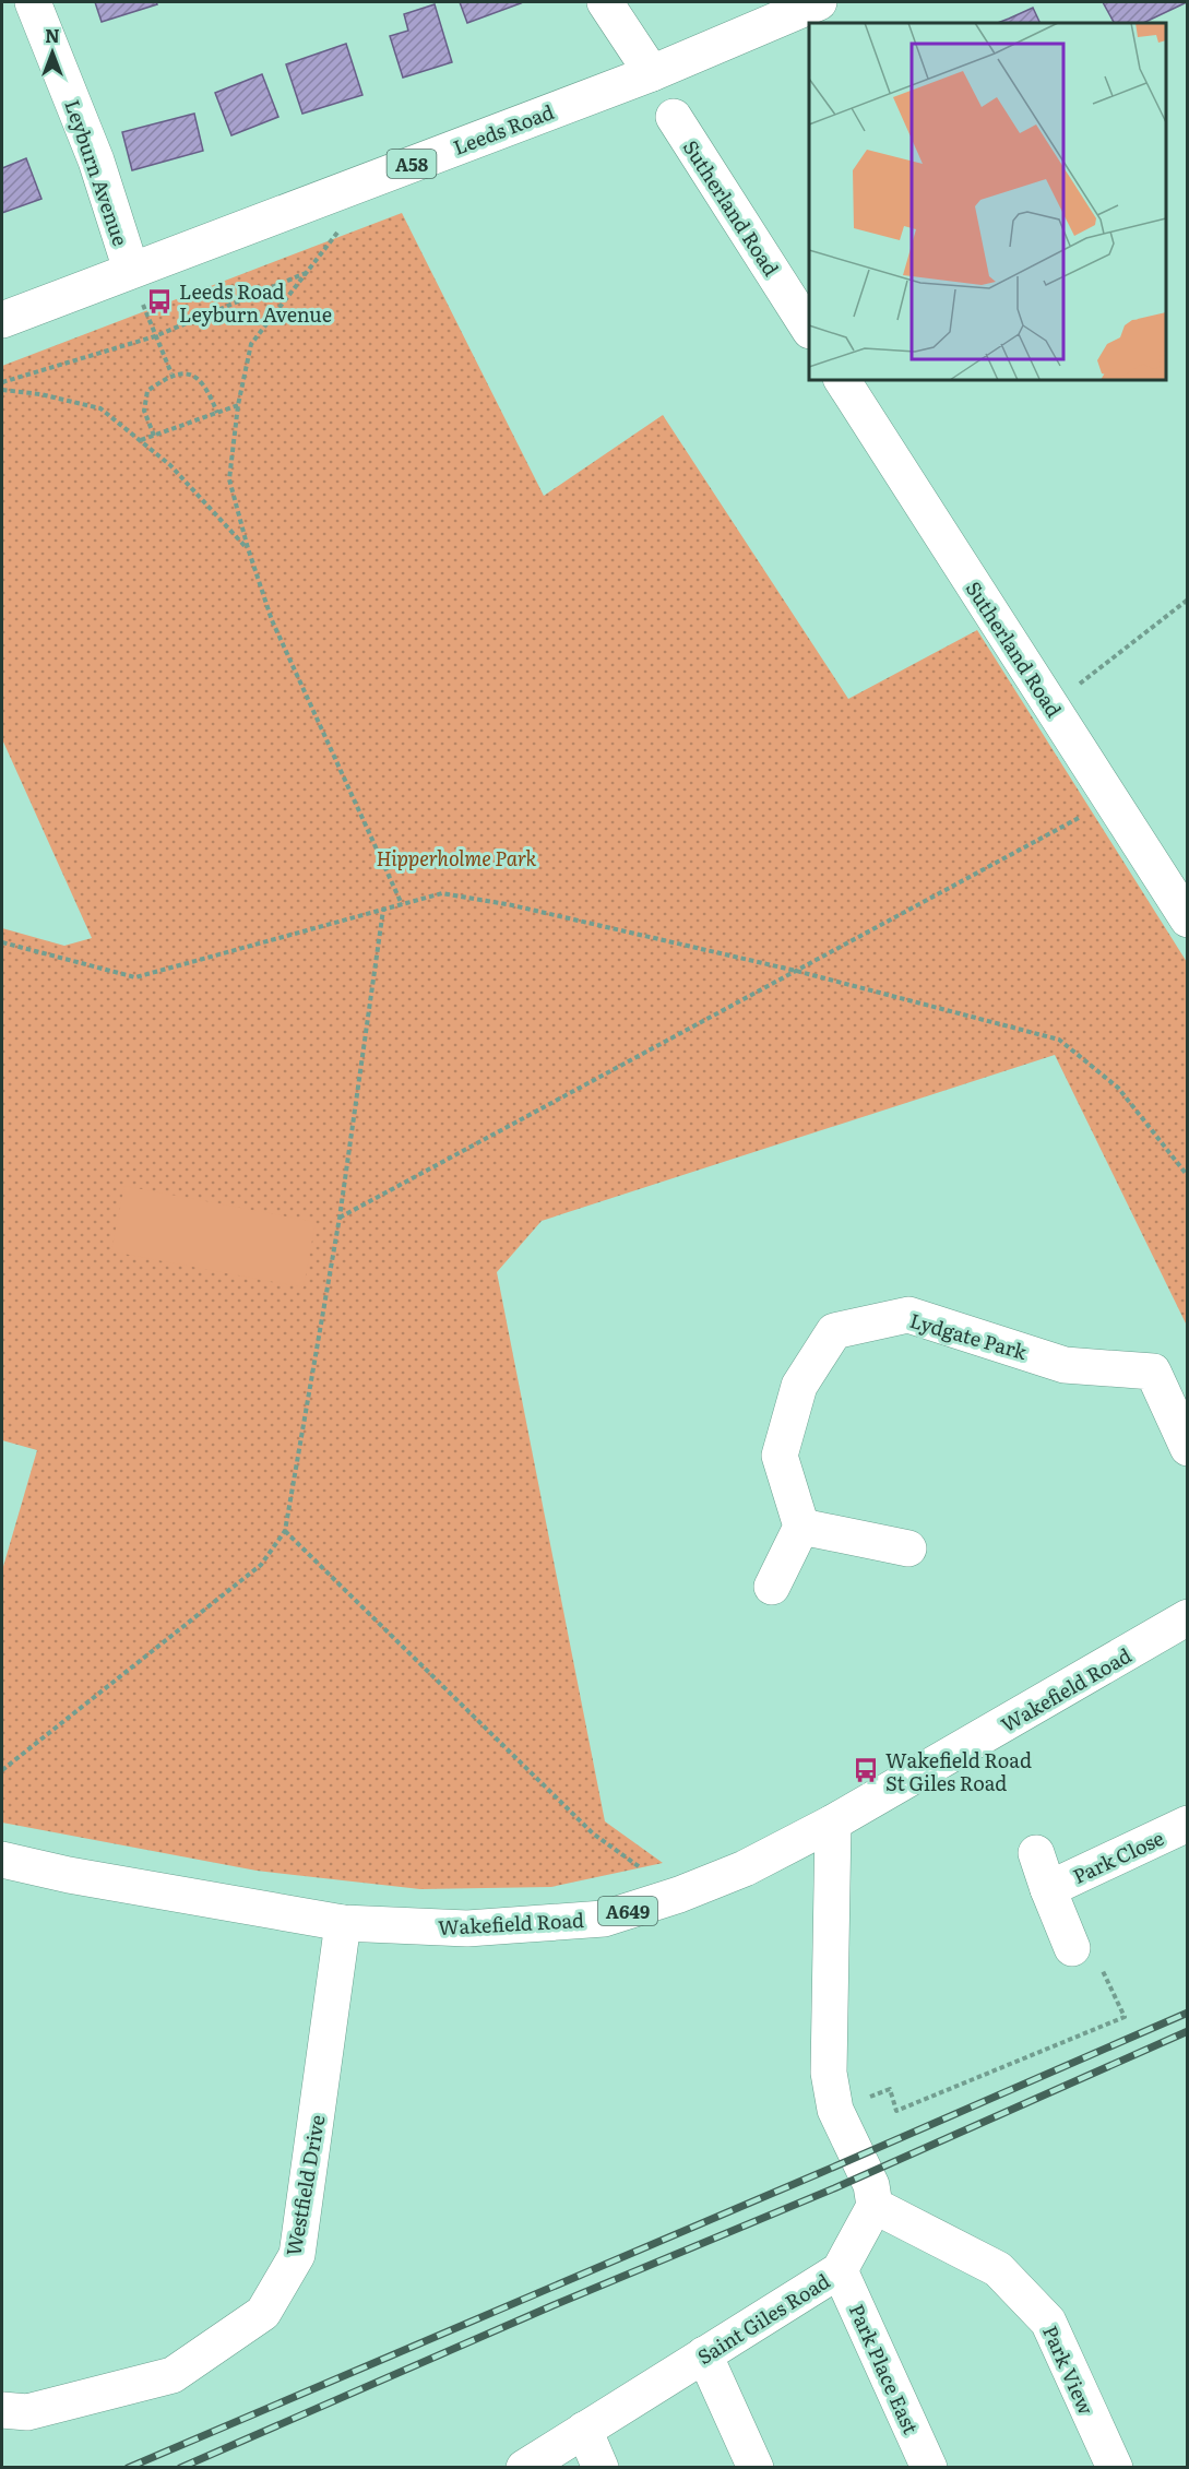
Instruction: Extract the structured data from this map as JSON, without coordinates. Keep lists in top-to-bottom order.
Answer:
{
  "streets": {
    "main road": [
      "Leeds Road",
      "A58",
      "Leyburn Avenue",
      "Sutherland Road",
      "Lydgate Park",
      "Wakefield Road",
      "Park Close",
      "A649",
      "Westfield Drive",
      "Saint Giles Road",
      "Park Place East",
      "Park View"
    ]
  },
  "crossings": [
    ["Leeds Road", "Leyburn Avenue"],
    ["Wakefield Road", "Westfield Drive"],
    ["Saint Giles Road", "Park Place East"],
    ["Saint Giles Road", "Park View"]
  ],
  "parks": ["Hipperholme Park"],
  "places": {
    "bus stop": ["Leeds Road Leyburn Avenue", "Wakefield Road St Giles Road"]
  },
  "north": "top"
}
